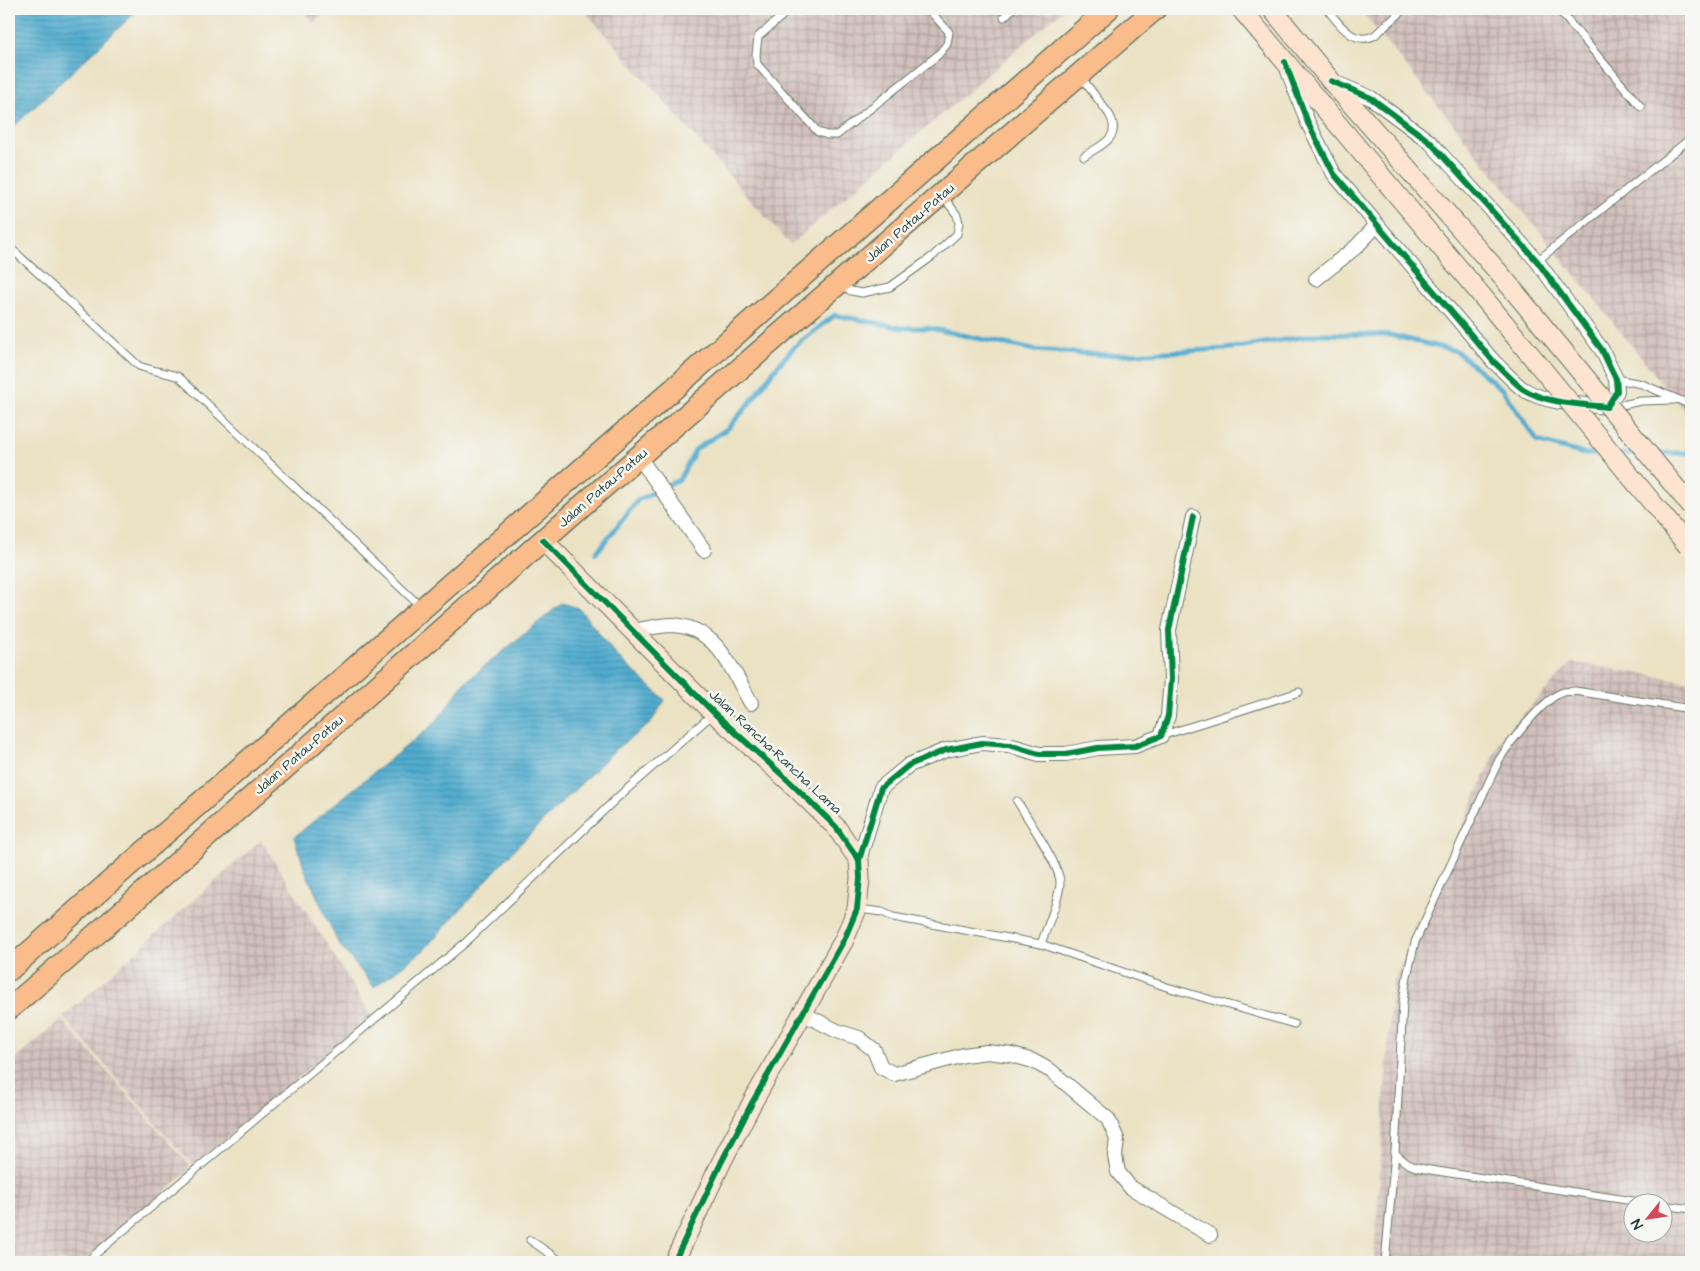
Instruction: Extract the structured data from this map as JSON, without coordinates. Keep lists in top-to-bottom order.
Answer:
{
  "streets": {
    "main road": ["Jalan Patau-Patau"],
    "street": ["Jalan Rancha-Rancha Lama"]
  },
  "crossings": [
    ["Jalan Patau-Patau", "Jalan Rancha-Rancha Lama"]
  ],
  "north": "bottom left"
}
